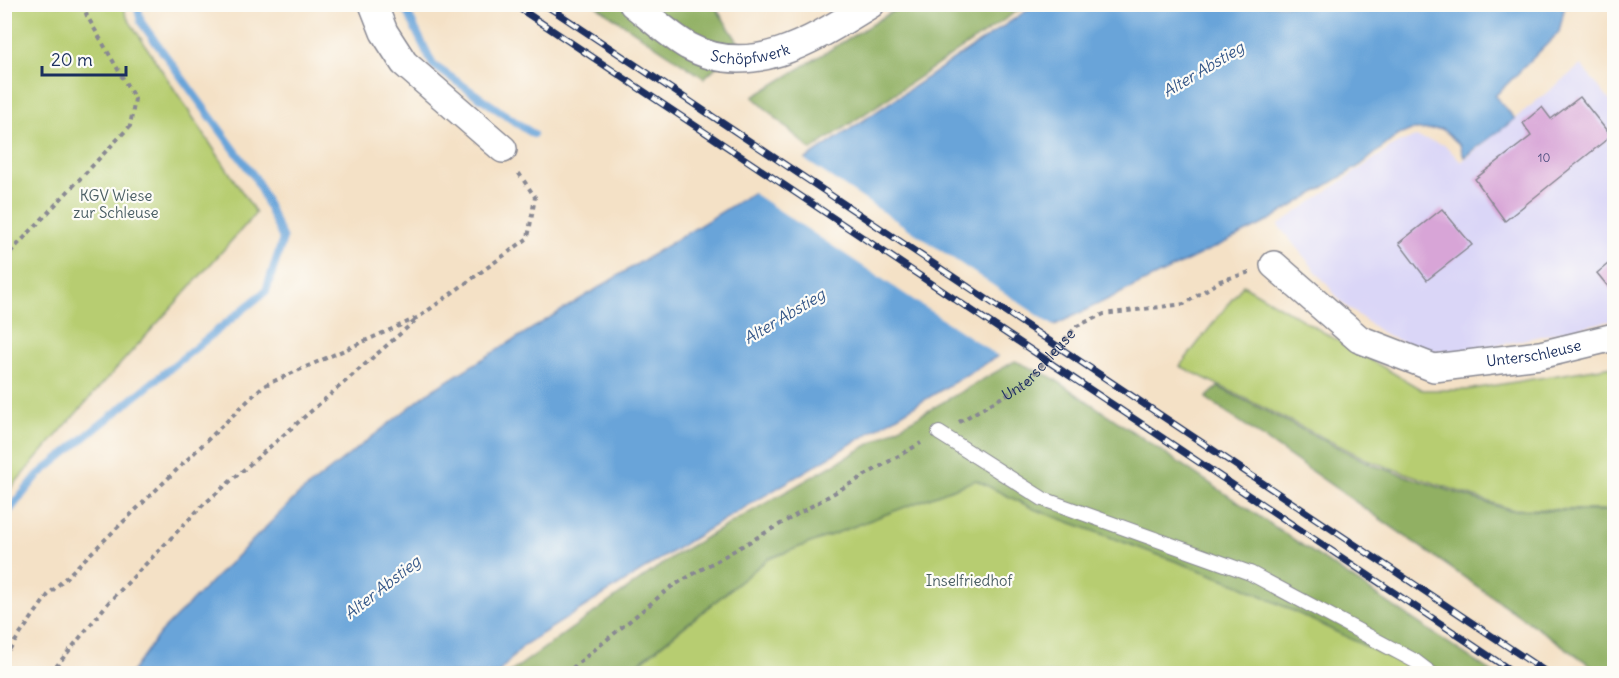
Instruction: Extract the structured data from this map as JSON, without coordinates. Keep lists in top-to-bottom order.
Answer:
{
  "streets": {
    "street": ["Schöpfwerk", "Unterschleuse"]
  },
  "water": ["Alter Abstieg"],
  "parks": ["KGV Wiese zur Schleuse", "Inselfriedhof"],
  "house_numbers": ["10"],
  "scale_bar": "20 m"
}
